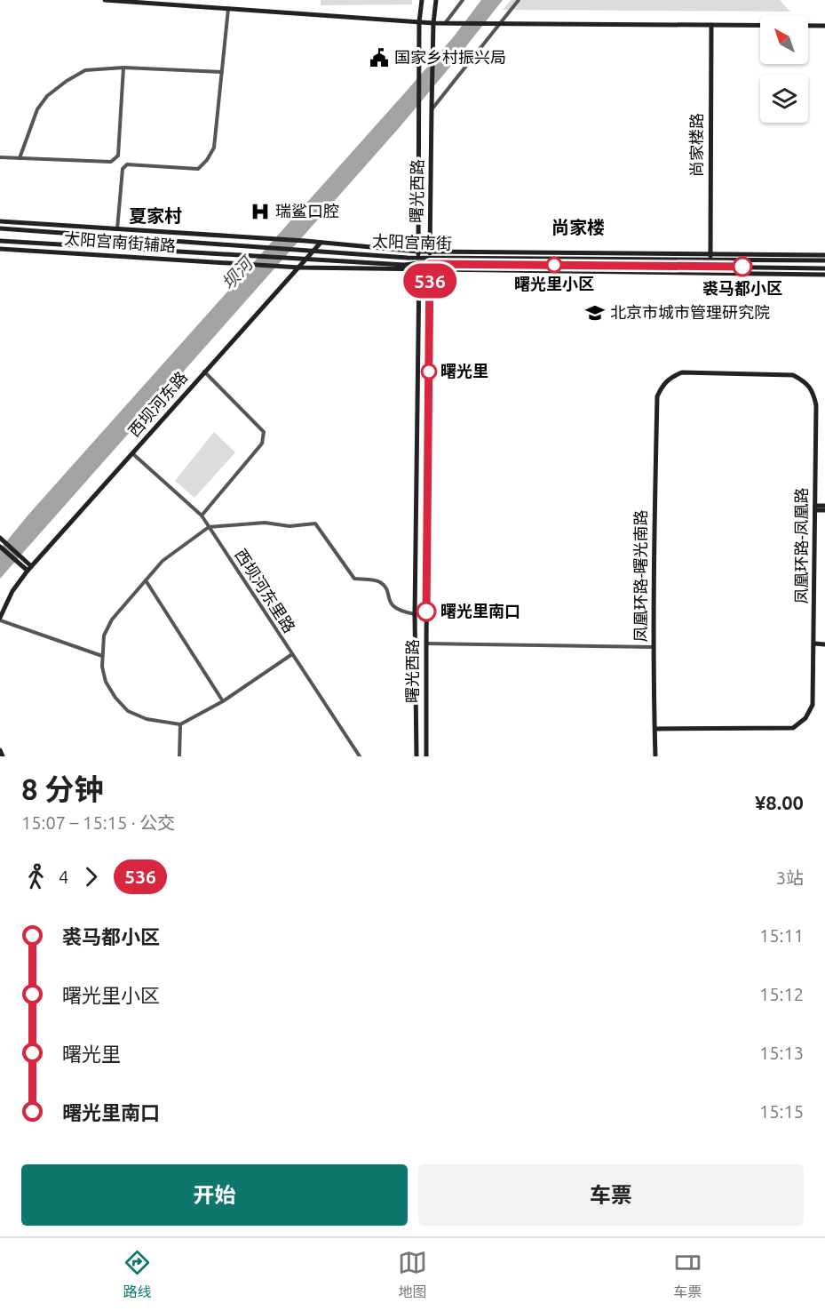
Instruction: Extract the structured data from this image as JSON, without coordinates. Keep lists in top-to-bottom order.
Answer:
{
  "streets": {
    "street": [
      "尚家楼路",
      "曙光西路",
      "太阳宫南街辅路",
      "太阳宫南街",
      "西坝河东路",
      "凤凰环路-凤凰路",
      "凤凰环路-曙光南路",
      "西坝河东里路"
    ]
  },
  "crossings": [
    ["尚家楼路", "太阳宫南街"],
    ["曙光西路", "太阳宫南街"],
    ["太阳宫南街辅路", "太阳宫南街"],
    ["太阳宫南街", "西坝河东路"],
    ["西坝河东路", "西坝河东里路"],
    ["凤凰环路-凤凰路", "凤凰环路-曙光南路"]
  ],
  "districts": ["夏家村", "尚家楼"],
  "water": ["坝河"],
  "places": {
    "public building": ["国家乡村振兴局"],
    "hospital": ["瑞鲨口腔"],
    "other": [
      "曙光里小区",
      "裘马都小区",
      "曙光里",
      "曙光里南口"
    ],
    "school or university": ["北京市城市管理研究院"]
  },
  "lines": ["bus line 536"],
  "north": "top left",
  "page": {
    "on_map": "536",
    "heading": ["8 分钟", "15:07 – 15:15 · 公交", "¥8.00"],
    "legs": ["4", "536", "3站"],
    "list": [
      {
        "name": "裘马都小区",
        "value": "15:11"
      },
      {
        "name": "曙光里小区",
        "value": "15:12"
      },
      {
        "name": "曙光里",
        "value": "15:13"
      },
      {
        "name": "曙光里南口",
        "value": "15:15"
      }
    ],
    "buttons": ["开始", "车票"],
    "tabs": ["路线", "地图", "车票"]
  }
}
